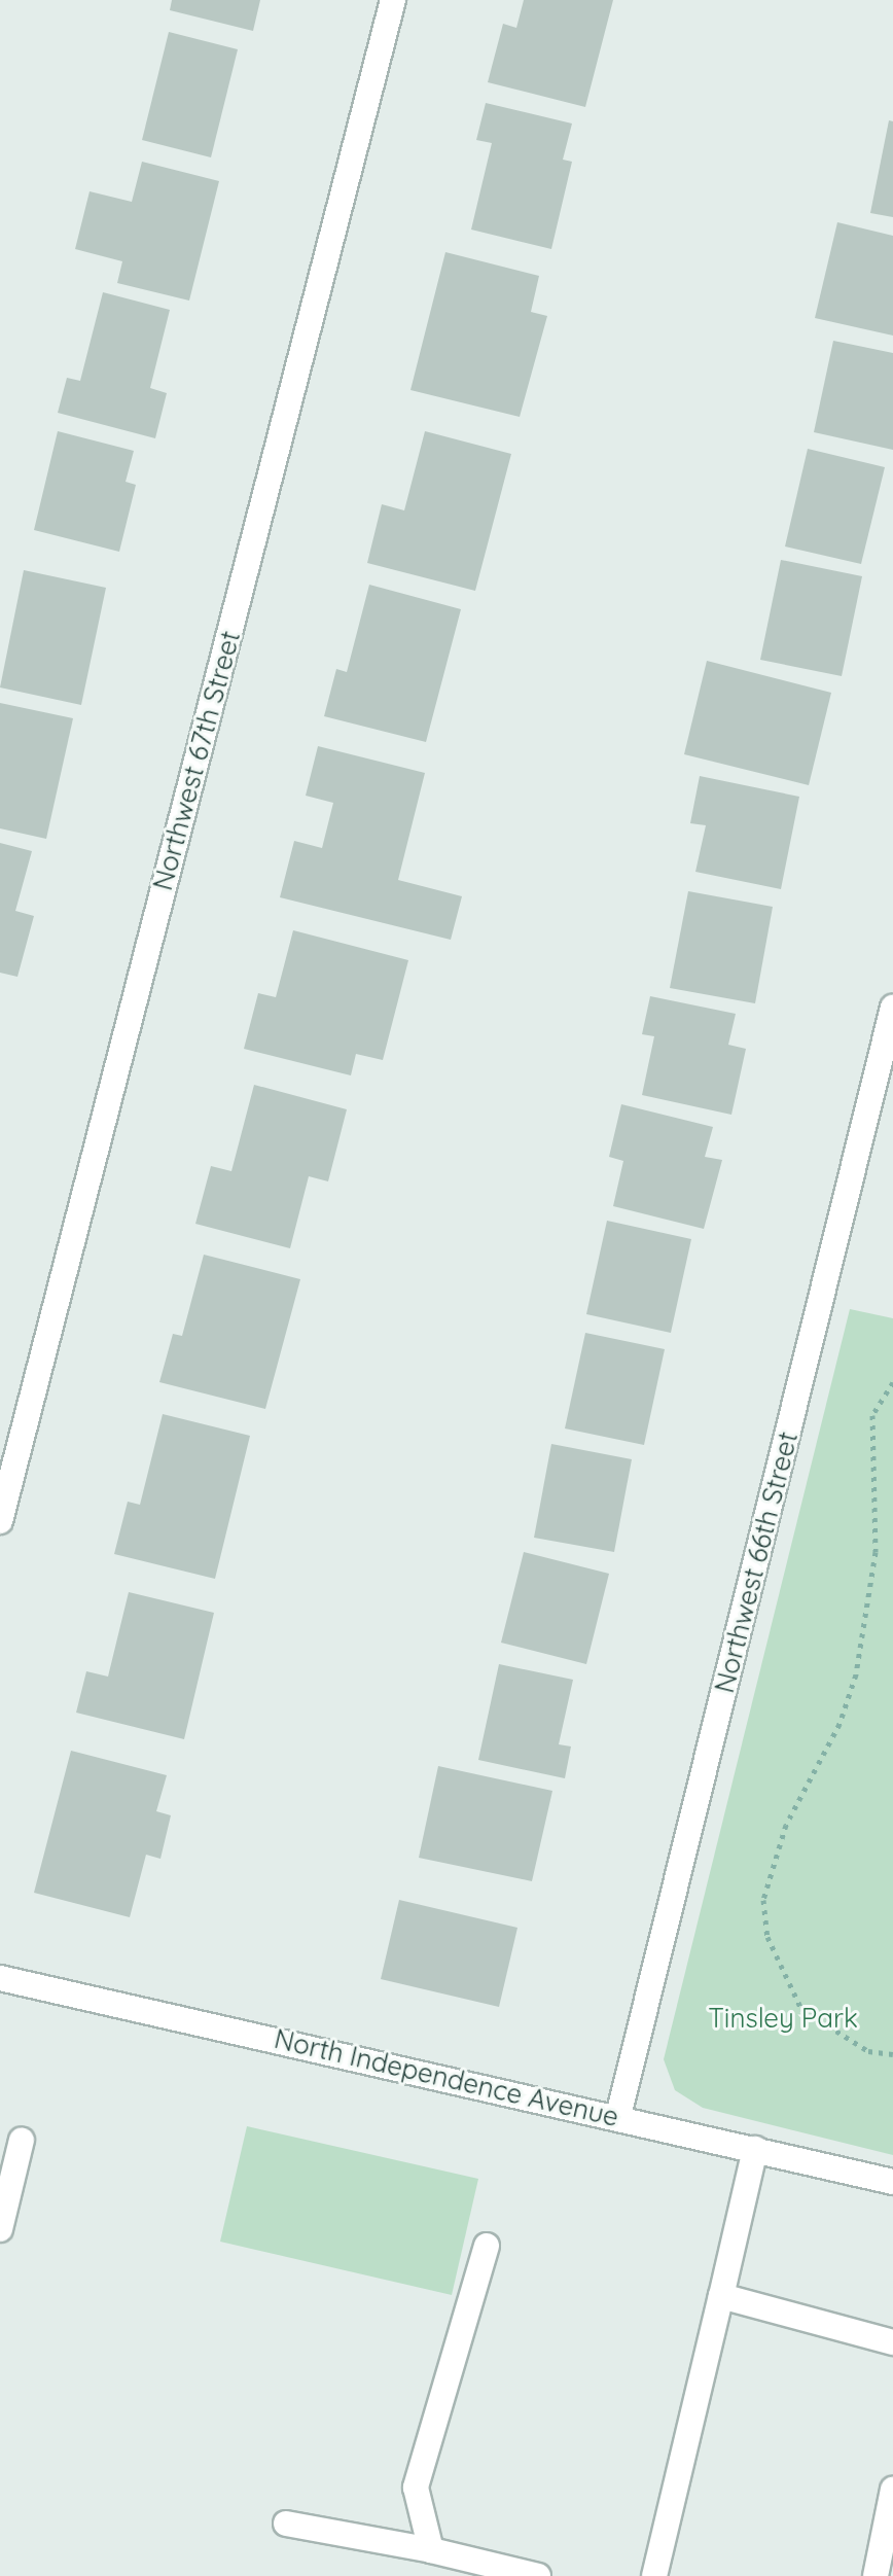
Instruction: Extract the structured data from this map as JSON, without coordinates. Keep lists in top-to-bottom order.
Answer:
{
  "streets": {
    "street": ["Northwest 67th Street", "Northwest 66th Street", "North Independence Avenue"]
  },
  "crossings": [
    ["Northwest 66th Street", "North Independence Avenue"]
  ],
  "parks": ["Tinsley Park"]
}
